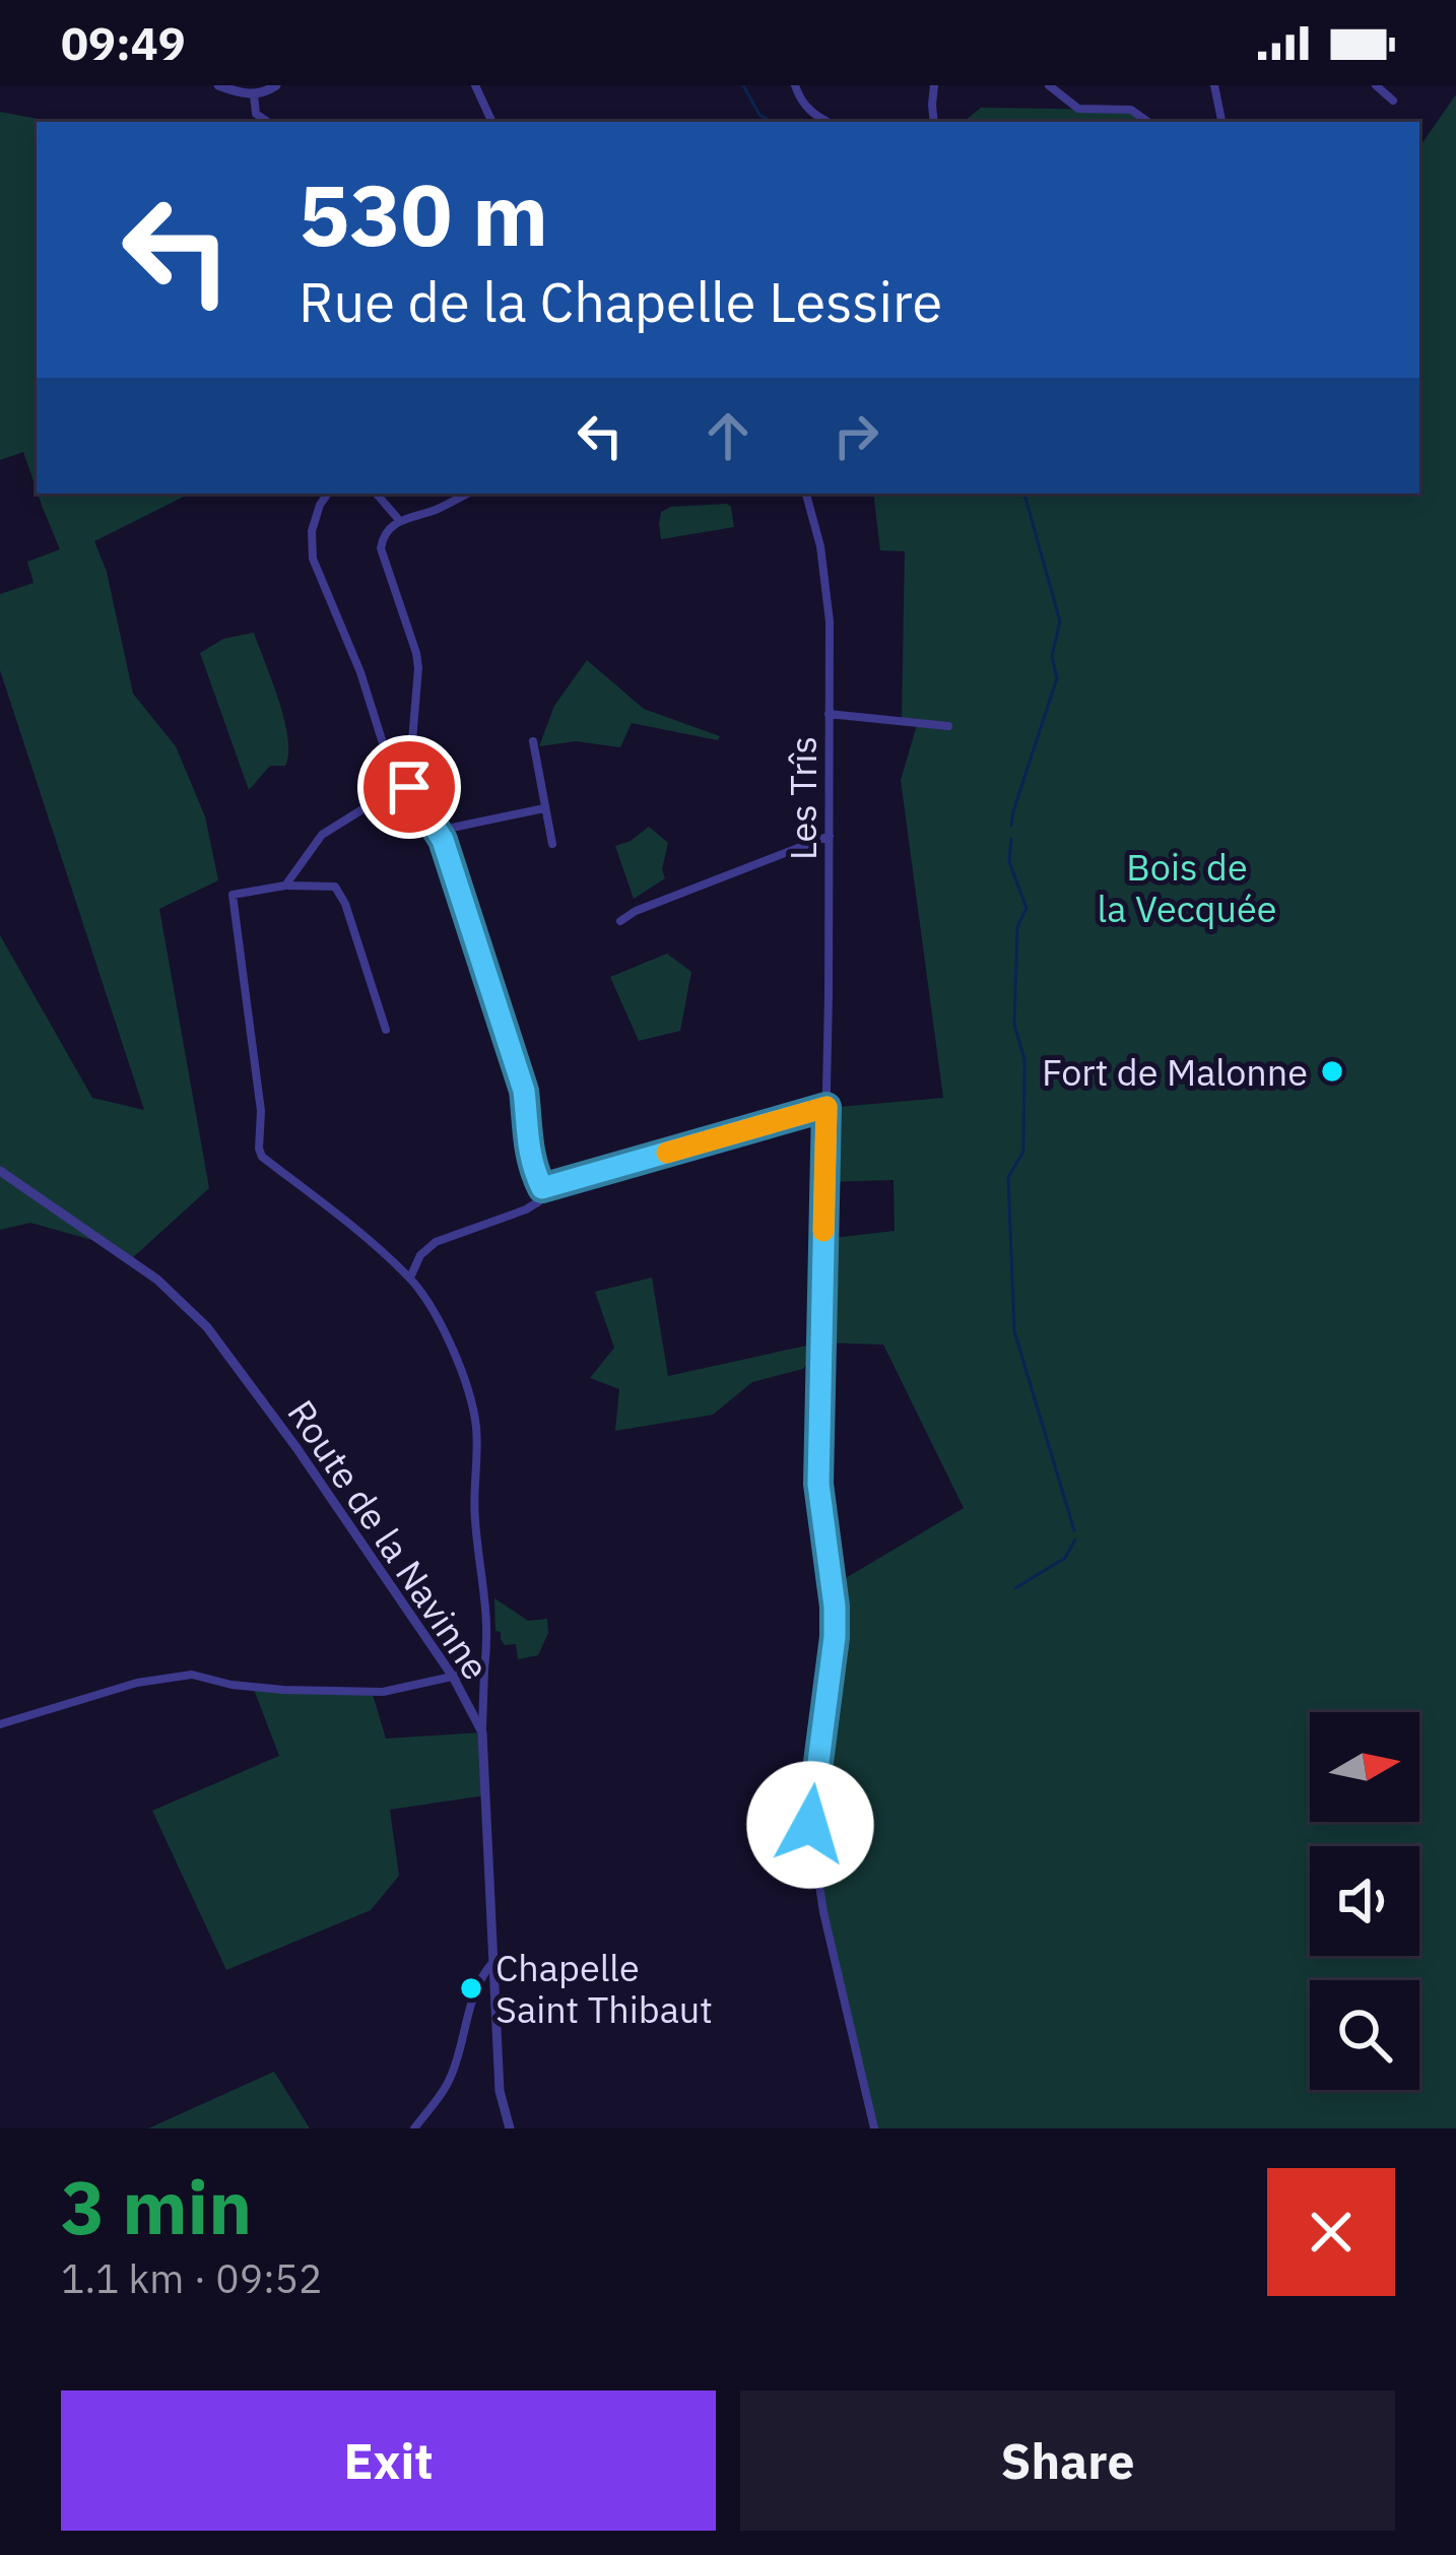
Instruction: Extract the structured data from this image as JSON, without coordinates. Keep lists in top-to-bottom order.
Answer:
{
  "streets": {
    "street": ["Les Trîs", "Route de la Navinne"]
  },
  "parks": ["Bois de la Vecquée"],
  "places": ["Fort de Malonne", "Chapelle Saint Thibaut"],
  "north": "right",
  "page": {
    "status": "09:49",
    "turn": ["530 m", "Rue de la Chapelle Lessire"],
    "heading": ["3 min", "1.1 km · 09:52"],
    "buttons": ["Exit", "Share"]
  }
}
